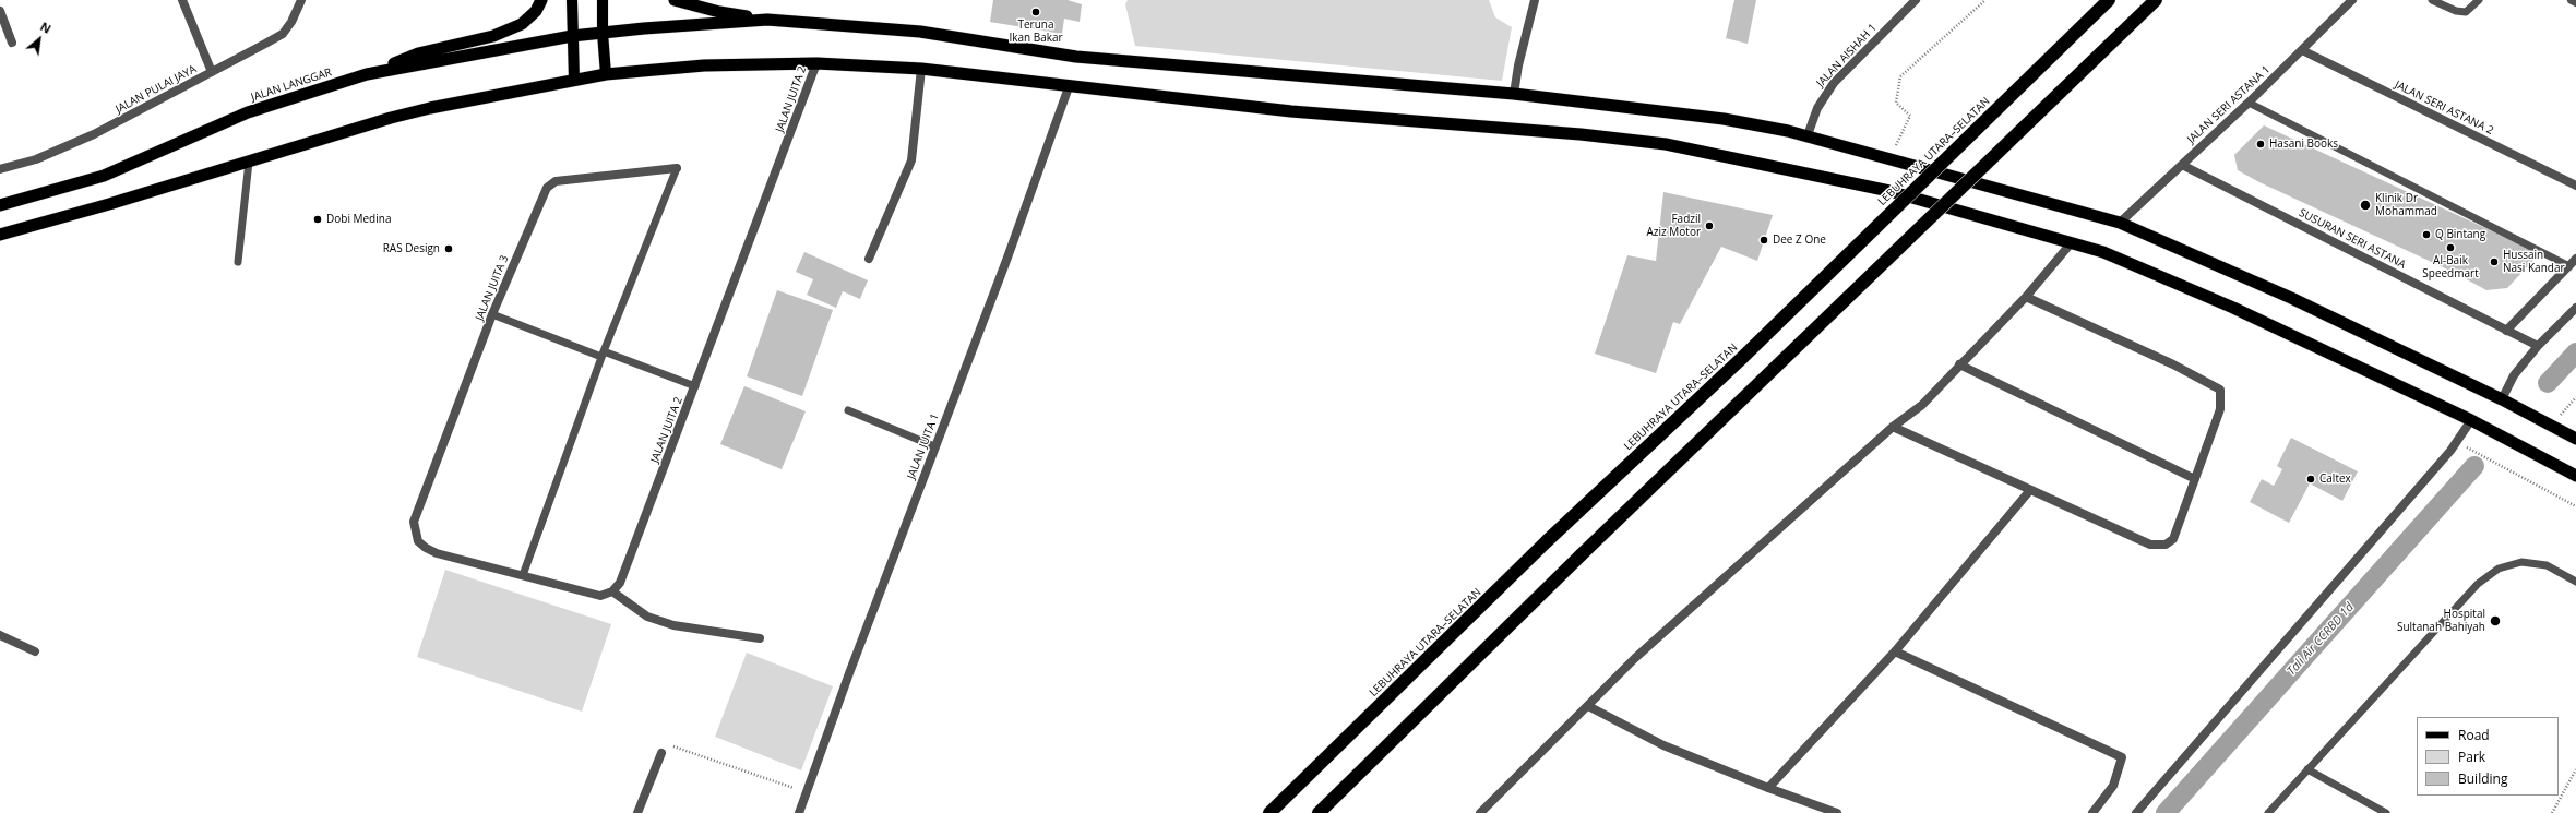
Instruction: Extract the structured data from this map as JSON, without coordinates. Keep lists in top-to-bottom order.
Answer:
{
  "streets": {
    "highway": ["JALAN LANGGAR", "LEBUHRAYA UTARA–SELATAN"],
    "street": [
      "JALAN AISHAH 1",
      "JALAN PULAI JAYA",
      "JALAN JUITA 2",
      "JALAN SERI ASTANA 1",
      "JALAN SERI ASTANA 2",
      "SUSURAN SERI ASTANA",
      "JALAN JUITA 3",
      "JALAN JUITA 1"
    ]
  },
  "crossings": [
    ["JALAN SERI ASTANA 1", "JALAN SERI ASTANA 2"],
    ["JALAN SERI ASTANA 1", "SUSURAN SERI ASTANA"]
  ],
  "water": ["Tali Air CCRBD 1d"],
  "places": [
    "Teruna Ikan Bakar",
    "Hasani Books",
    "Klinik Dr Mohammad",
    "Dobi Medina",
    "Fadzil Aziz Motor",
    "Q Bintang",
    "Dee Z One",
    "Al-Baik Speedmart",
    "RAS Design",
    "Hussain Nasi Kandar",
    "Caltex",
    "Hospital Sultanah Bahiyah"
  ],
  "legend": ["Road", "Park", "Building"],
  "north": "top right"
}
